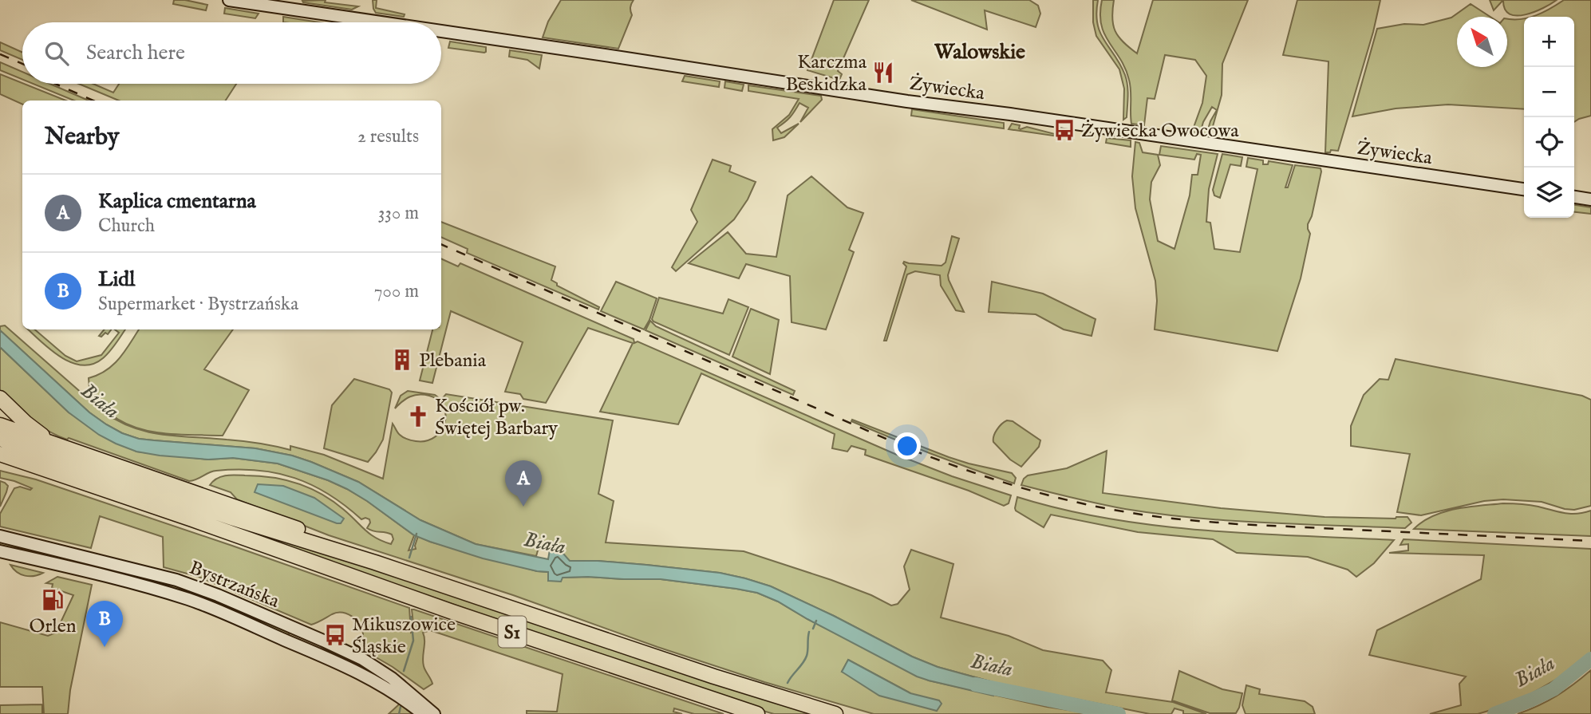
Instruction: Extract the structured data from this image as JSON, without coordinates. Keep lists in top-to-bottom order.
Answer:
{
  "streets": {
    "highway": ["S1"],
    "main road": ["Żywiecka", "Bystrzańska"]
  },
  "districts": ["Walowskie"],
  "water": ["Biała"],
  "places": {
    "restaurant": ["Karczma Beskidzka"],
    "bus stop": ["Żywiecka Owocowa", "Mikuszowice Śląskie"],
    "building": ["Plebania"],
    "church": ["Kościół pw. Świętej Barbary"],
    "fuel station": ["Orlen"]
  },
  "north": "top left",
  "page": {
    "map_buttons": ["+", "−"],
    "search": "Search here",
    "heading": ["Nearby", "2 results"],
    "list": [
      {
        "mark": "A",
        "name": "Kaplica cmentarna",
        "note": "Church",
        "value": "330 m"
      },
      {
        "mark": "B",
        "name": "Lidl",
        "note": "Supermarket · Bystrzańska",
        "value": "700 m"
      }
    ],
    "pins": ["A", "B"]
  }
}
